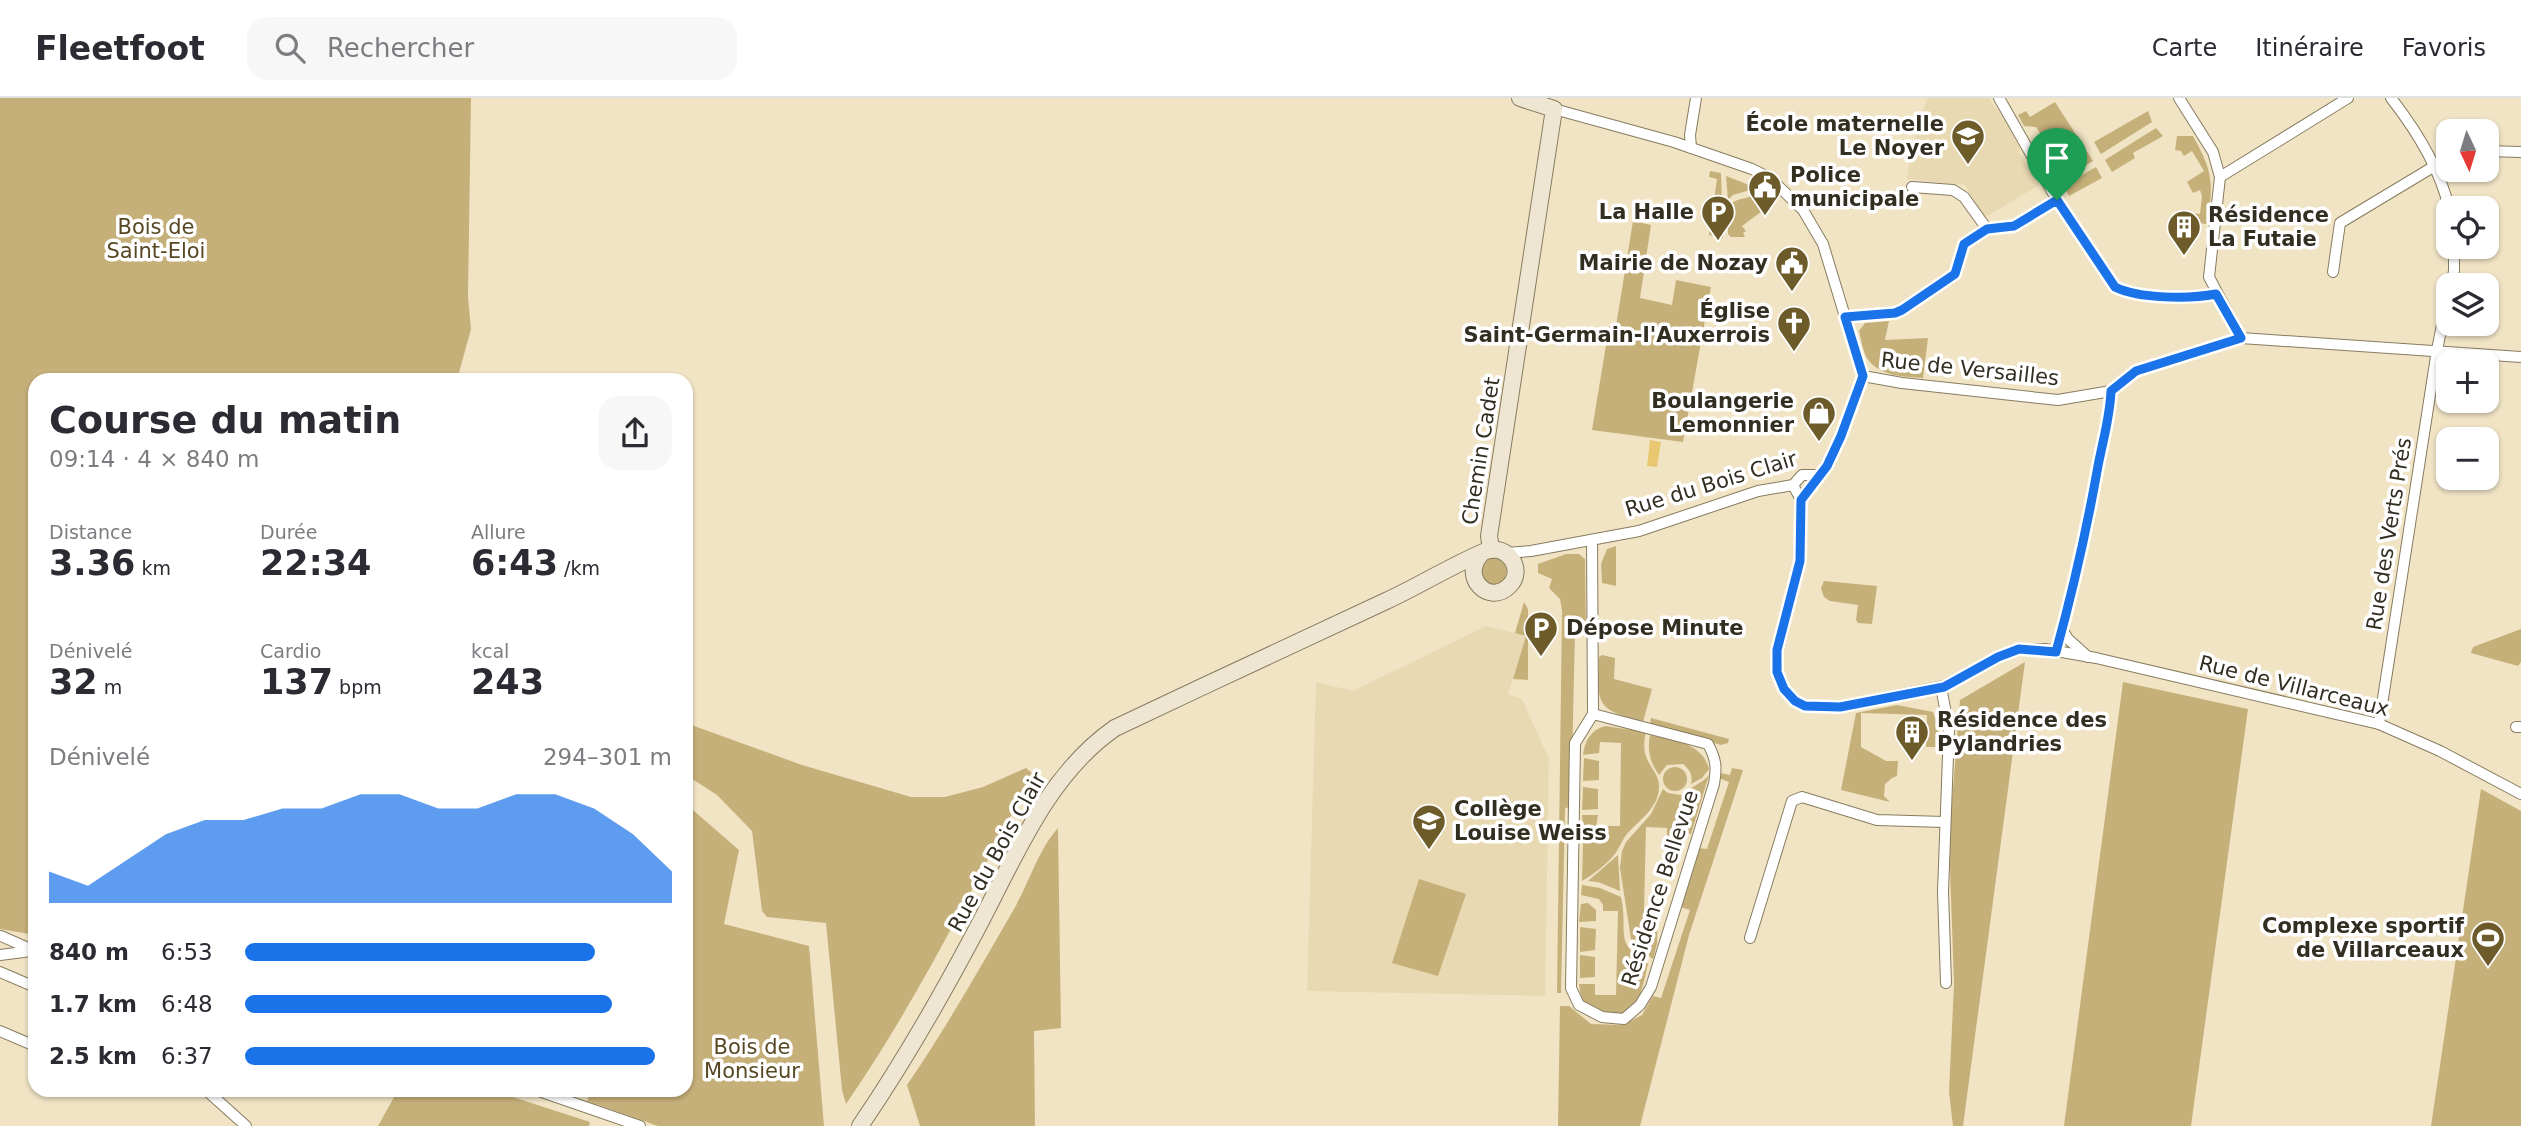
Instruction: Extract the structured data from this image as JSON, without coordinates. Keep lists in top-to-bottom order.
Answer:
{
  "streets": {
    "street": [
      "Rue de Versailles",
      "Chemin Cadet",
      "Rue du Bois Clair",
      "Rue des Verts Prés",
      "Rue de Villarceaux",
      "Résidence Bellevue"
    ]
  },
  "crossings": [
    ["Rue de Versailles", "Rue du Bois Clair"],
    ["Chemin Cadet", "Rue du Bois Clair"],
    ["Rue des Verts Prés", "Rue de Villarceaux"]
  ],
  "parks": ["Bois de Saint-Eloi", "Bois de Monsieur"],
  "places": {
    "school or university": ["École maternelle Le Noyer", "Collège Louise Weiss"],
    "public building": ["Police municipale", "Mairie de Nozay"],
    "parking": ["La Halle", "Dépose Minute"],
    "building": ["Résidence La Futaie", "Résidence des Pylandries"],
    "church": ["Église Saint-Germain-l'Auxerrois"],
    "shop": ["Boulangerie Lemonnier"],
    "sports": ["Complexe sportif de Villarceaux"]
  },
  "north": "bottom",
  "page": {
    "header": "Fleetfoot",
    "search": "Rechercher",
    "nav": ["Carte", "Itinéraire", "Favoris"],
    "map_buttons": ["+", "−"],
    "heading": ["Course du matin", "09:14 · 4 × 840 m"],
    "stats": [
      ["Distance", "3.36 km"],
      ["Durée", "22:34"],
      ["Allure", "6:43 /km"],
      ["Dénivelé", "32 m"],
      ["Cardio", "137 bpm"],
      ["kcal", "243"]
    ],
    "chart": ["Dénivelé", "294–301 m"],
    "list": [
      {
        "name": "840 m",
        "note": "6:53"
      },
      {
        "name": "1.7 km",
        "note": "6:48"
      },
      {
        "name": "2.5 km",
        "note": "6:37"
      }
    ]
  }
}
